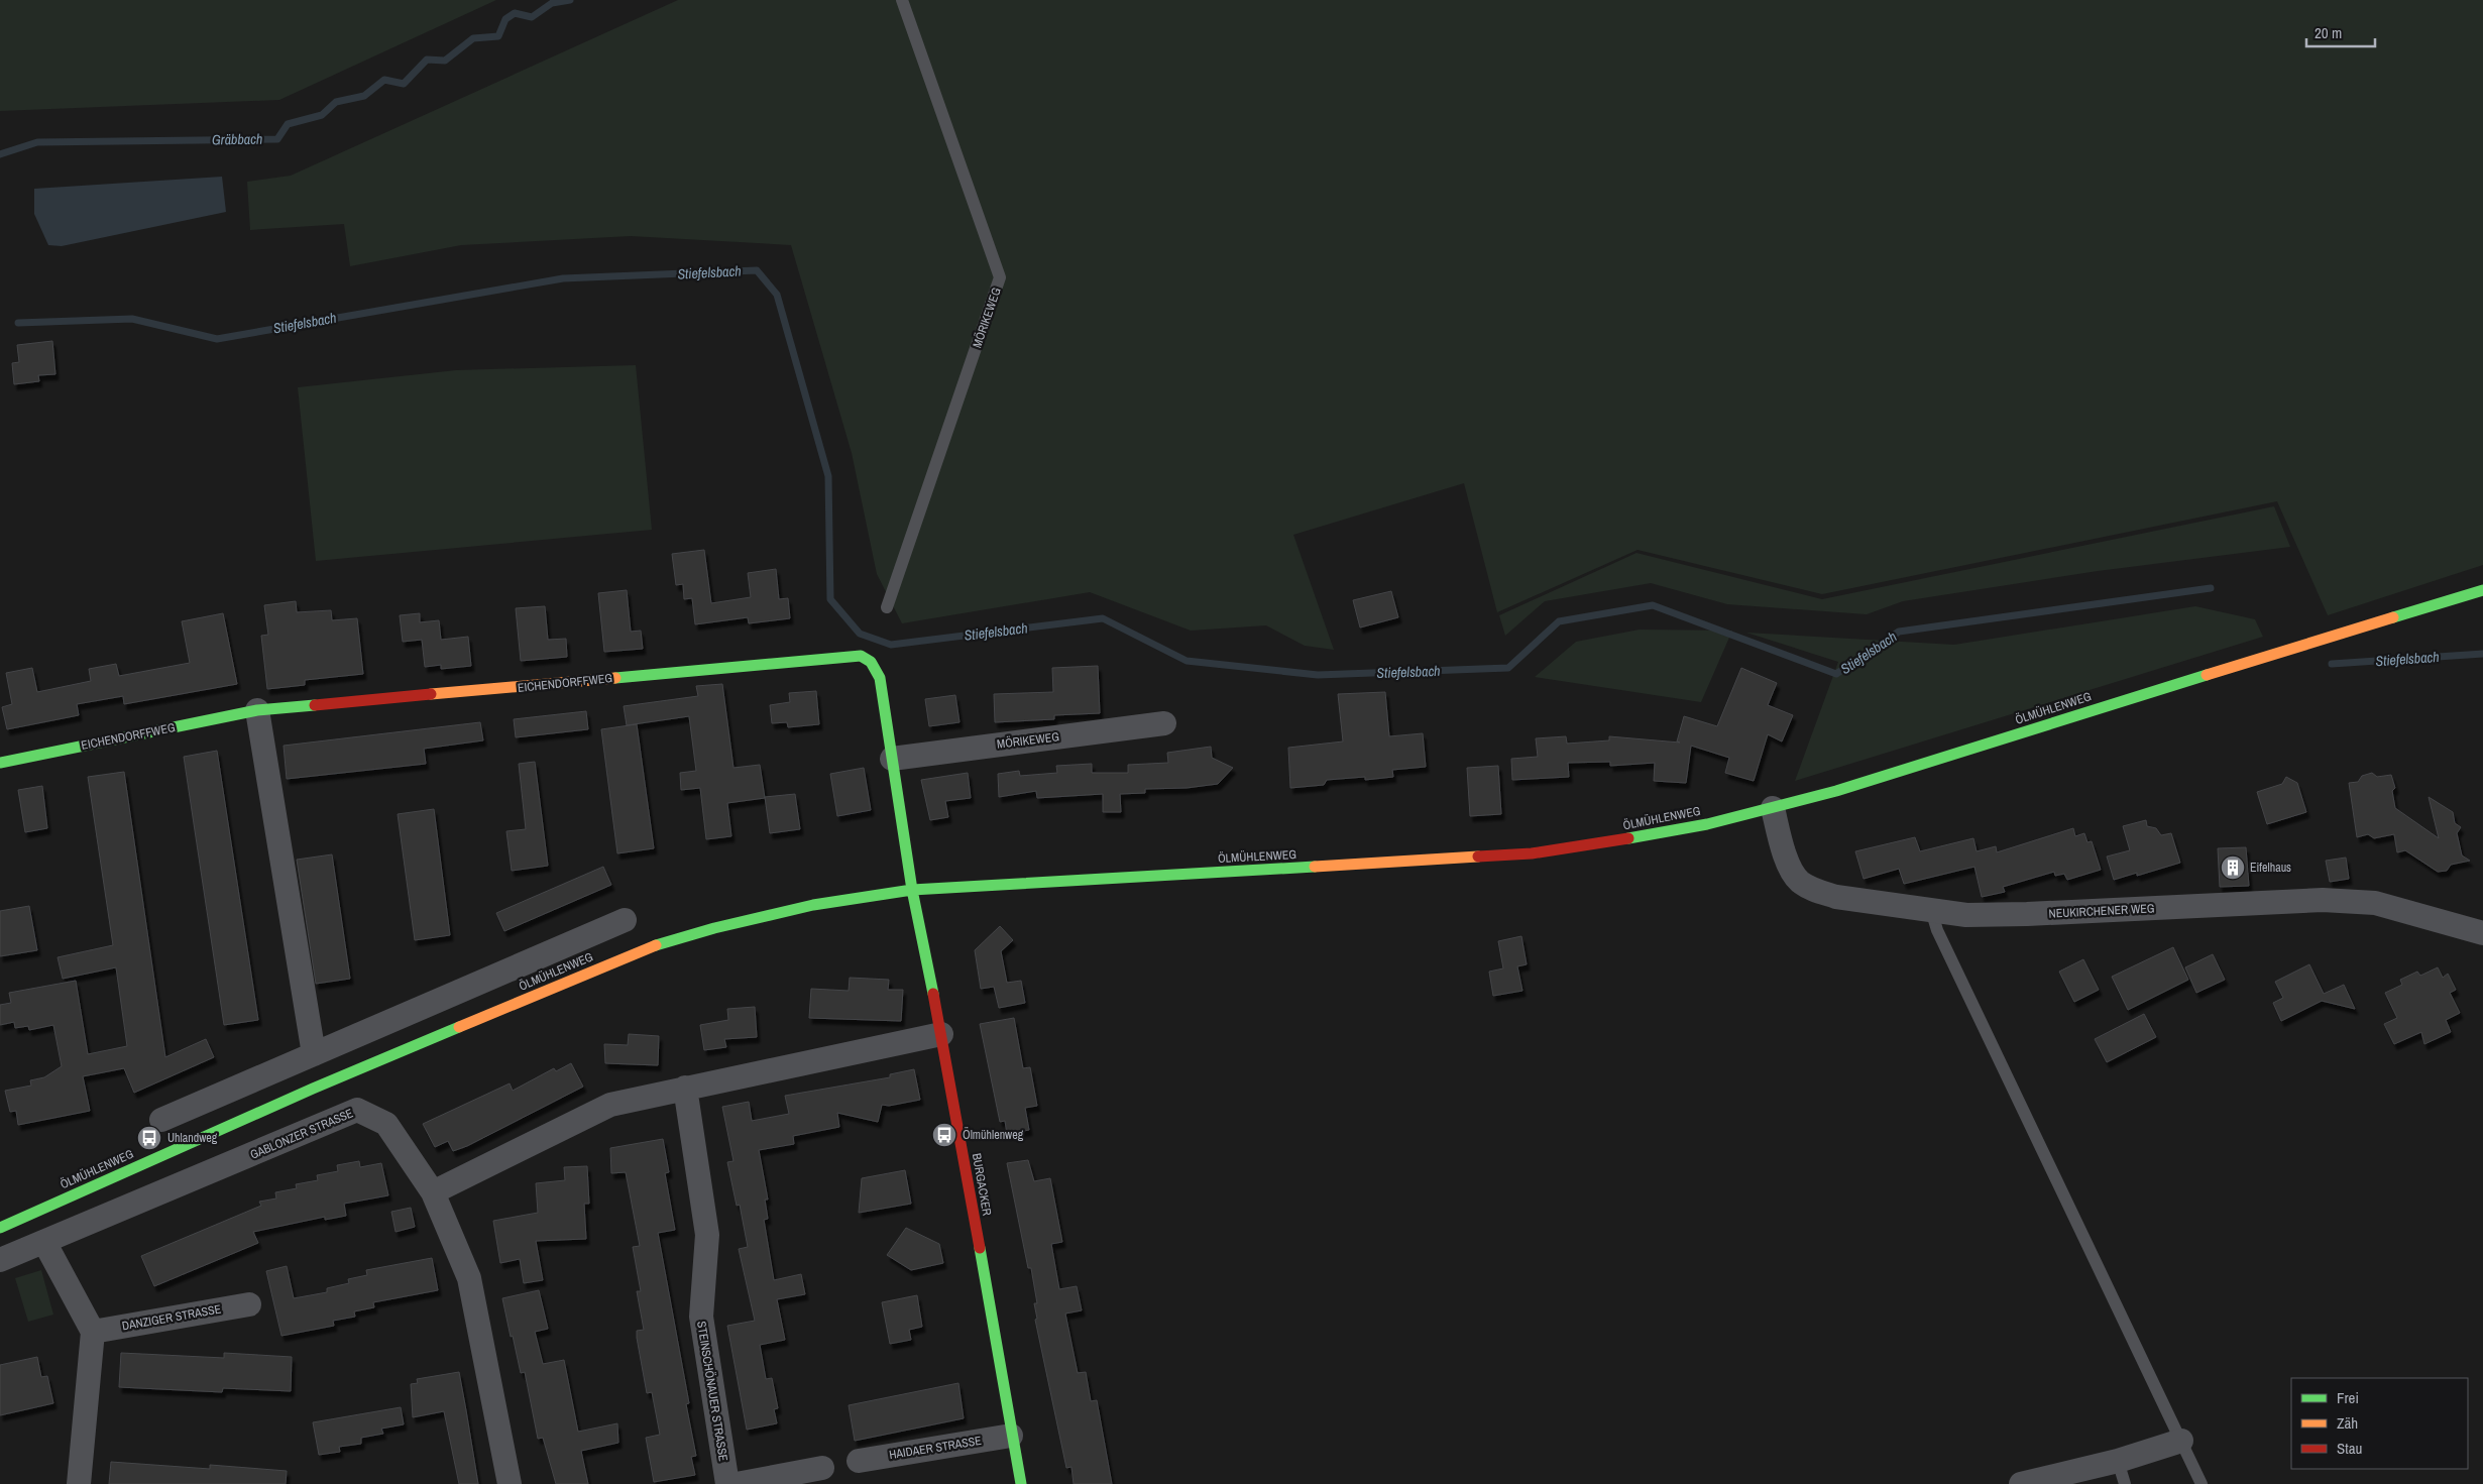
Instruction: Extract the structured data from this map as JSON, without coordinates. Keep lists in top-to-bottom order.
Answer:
{
  "streets": {
    "main road": ["EICHENDORFFWEG", "ÖLMÜHLENWEG", "BURGACKER"],
    "street": [
      "MÖRIKEWEG",
      "NEUKIRCHENER WEG",
      "GABLONZER STRASSE",
      "DANZIGER STRASSE",
      "STEINSCHÖNAUER STRASSE",
      "HAIDAER STRASSE"
    ]
  },
  "crossings": [
    ["MÖRIKEWEG", "EICHENDORFFWEG"],
    ["ÖLMÜHLENWEG", "NEUKIRCHENER WEG"],
    ["ÖLMÜHLENWEG", "BURGACKER"],
    ["BURGACKER", "HAIDAER STRASSE"]
  ],
  "water": ["Gräbbach", "Stiefelsbach"],
  "places": {
    "building": ["Eifelhaus"],
    "bus stop": ["Ölmühlenweg", "Uhlandweg"]
  },
  "legend": ["Frei", "Zäh", "Stau"],
  "scale_bar": "20 m"
}
